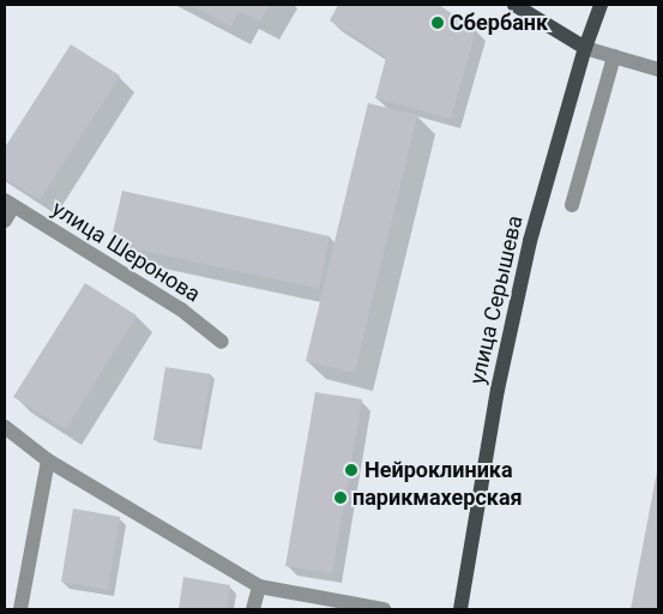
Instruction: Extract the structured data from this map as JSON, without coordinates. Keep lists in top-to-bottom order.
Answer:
{
  "streets": {
    "main road": ["улица Серышева"],
    "street": ["улица Шеронова"]
  },
  "places": ["Сбербанк", "Нейроклиника", "парикмахерская"]
}
